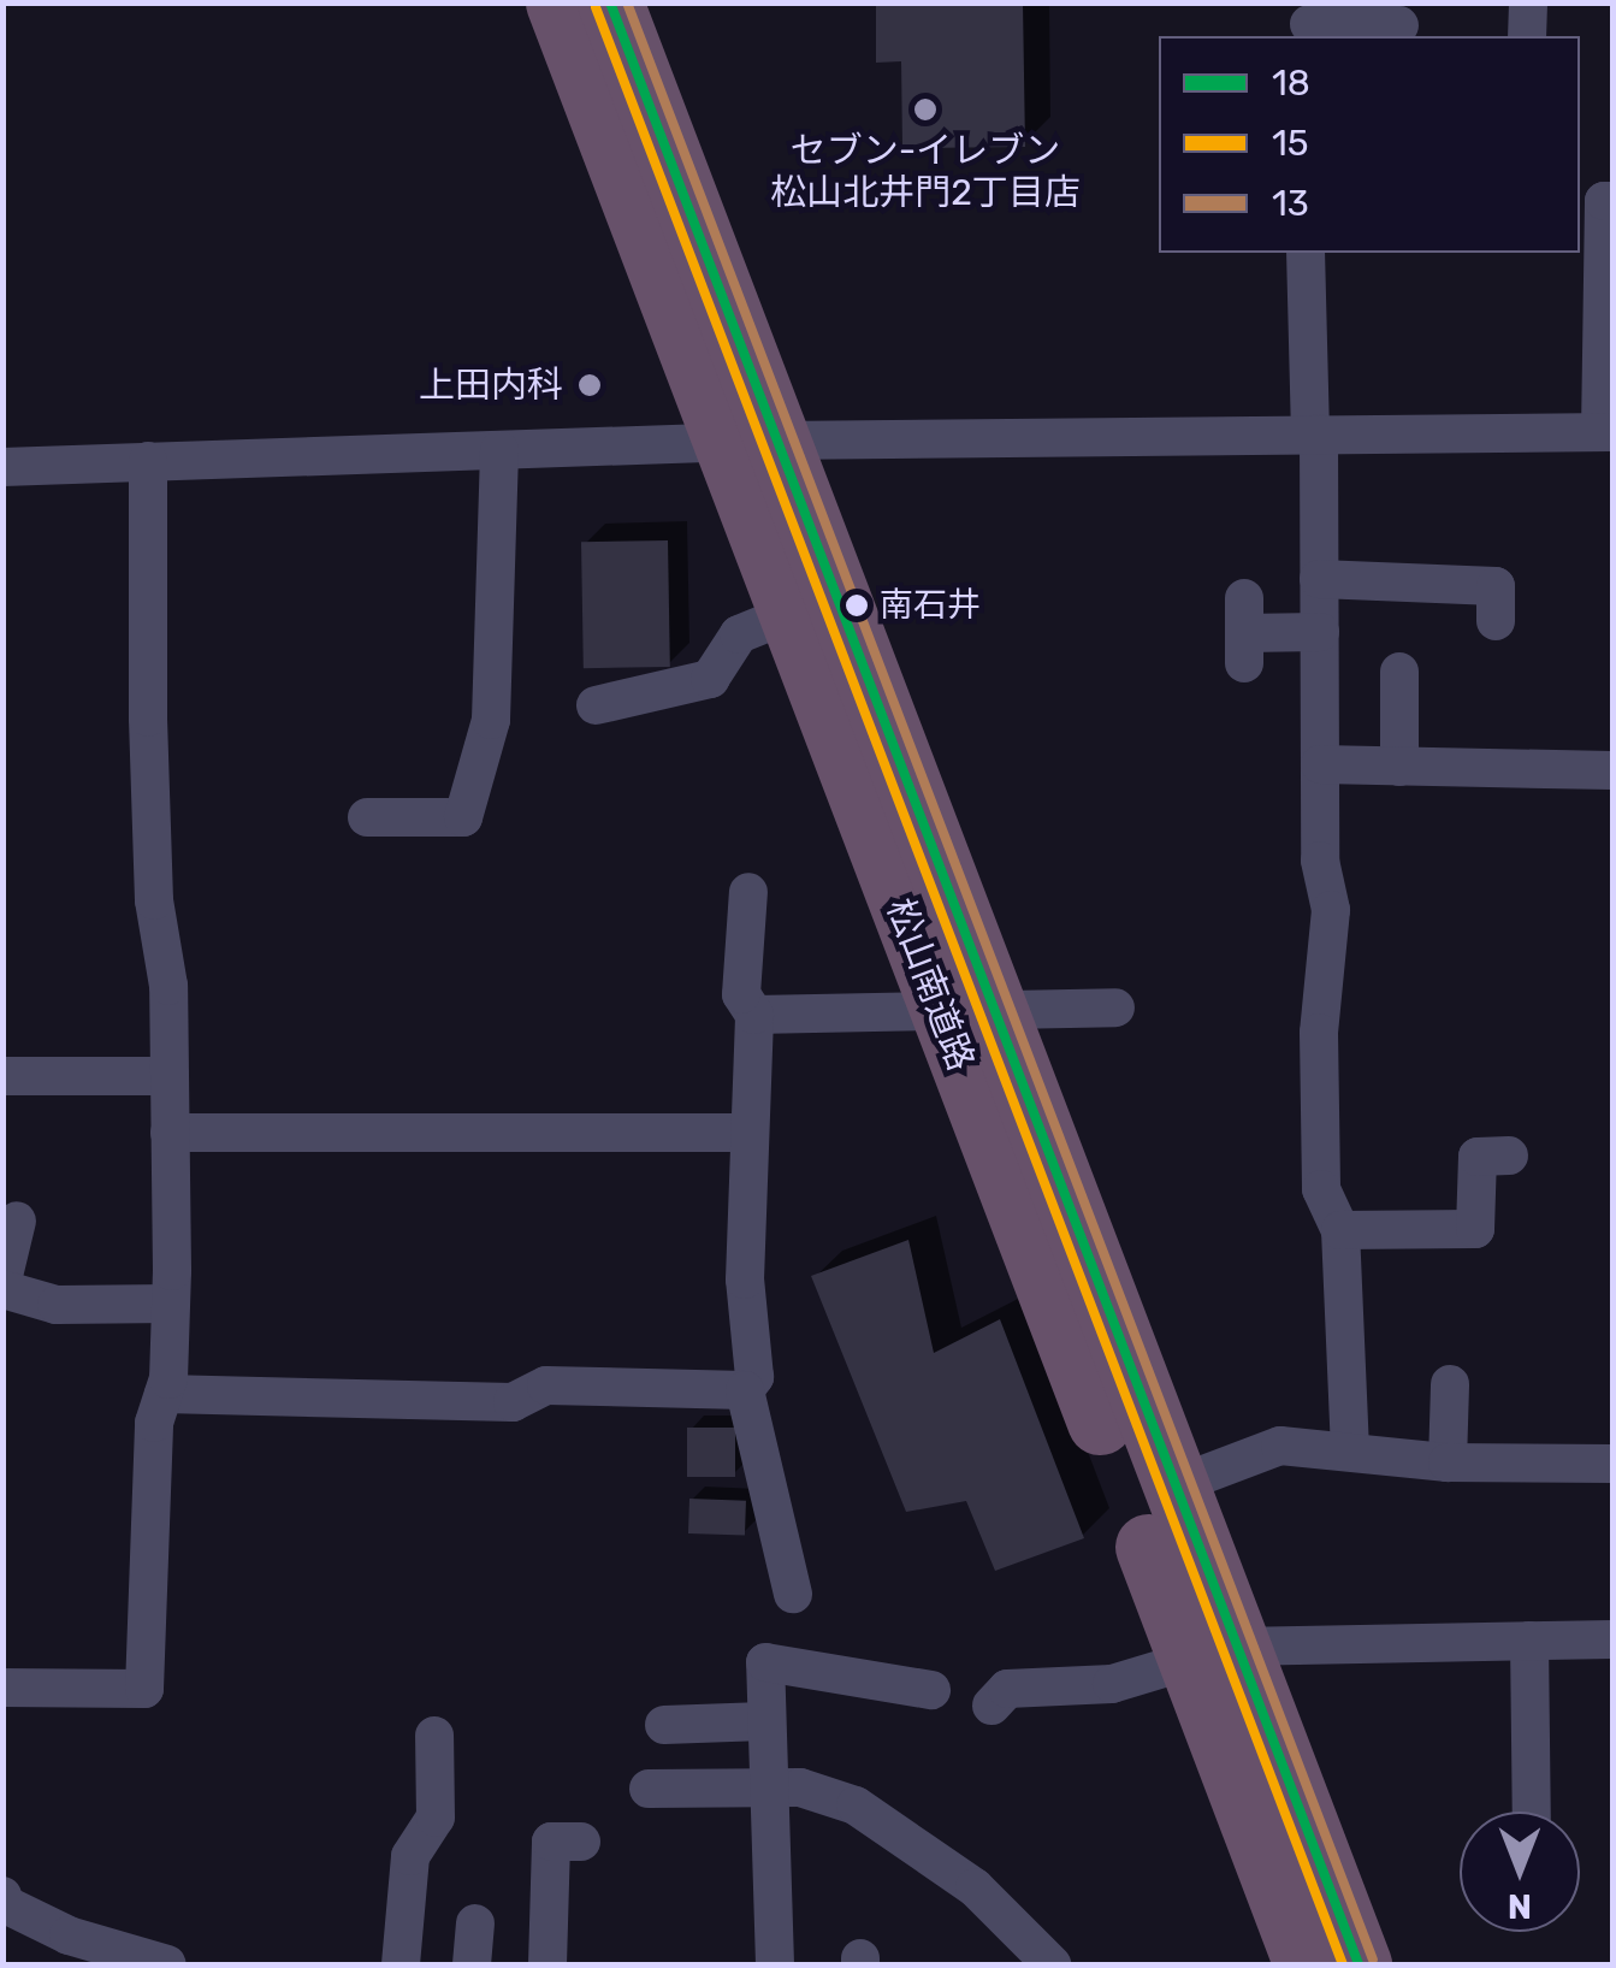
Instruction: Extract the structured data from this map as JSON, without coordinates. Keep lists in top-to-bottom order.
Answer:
{
  "streets": {
    "highway": ["松山南道路"]
  },
  "places": ["セブン-イレブン 松山北井門2丁目店", "上田内科", "南石井"],
  "lines": ["transit line 18", "transit line 13", "transit line 15"],
  "legend": ["18", "15", "13"],
  "north": "bottom"
}
